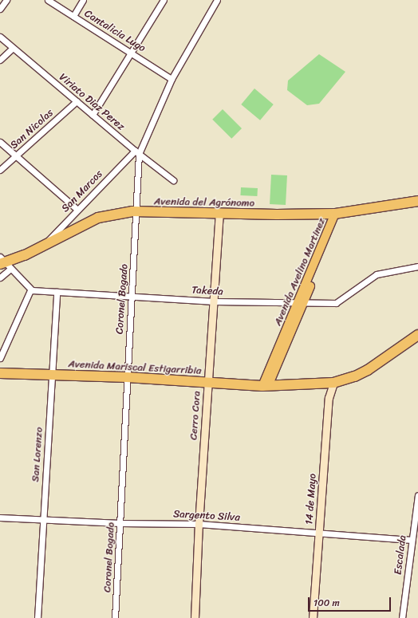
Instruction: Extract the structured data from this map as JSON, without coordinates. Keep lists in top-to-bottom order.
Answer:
{
  "streets": {
    "highway": ["Avenida del Agrónomo", "Avenida Mariscal Estigarribia"],
    "main road": ["Avenida Avelino Martinez"],
    "street": [
      "Cantalicia Lugo",
      "Viriato Diaz Perez",
      "San Nicolas",
      "San Marcos",
      "Takeda",
      "Coronel Bogado",
      "Cerro Cora",
      "San Lorenzo",
      "14 de Mayo",
      "Sargento Silva",
      "Escalada"
    ]
  },
  "crossings": [
    ["Cantalicia Lugo", "Coronel Bogado"],
    ["Viriato Diaz Perez", "San Nicolas"],
    ["Viriato Diaz Perez", "San Marcos"],
    ["Viriato Diaz Perez", "Coronel Bogado"],
    ["San Marcos", "Avenida del Agrónomo"],
    ["San Marcos", "Coronel Bogado"],
    ["Avenida del Agrónomo", "Avenida Avelino Martinez"],
    ["Avenida del Agrónomo", "Coronel Bogado"],
    ["Avenida del Agrónomo", "Cerro Cora"],
    ["Avenida Avelino Martinez", "Takeda"],
    ["Avenida Avelino Martinez", "Avenida Mariscal Estigarribia"],
    ["Takeda", "Coronel Bogado"],
    ["Takeda", "Cerro Cora"],
    ["Takeda", "San Lorenzo"],
    ["Coronel Bogado", "Avenida Mariscal Estigarribia"],
    ["Coronel Bogado", "Sargento Silva"],
    ["Avenida Mariscal Estigarribia", "Cerro Cora"],
    ["Avenida Mariscal Estigarribia", "San Lorenzo"],
    ["Avenida Mariscal Estigarribia", "14 de Mayo"],
    ["Cerro Cora", "Sargento Silva"],
    ["San Lorenzo", "Sargento Silva"],
    ["14 de Mayo", "Sargento Silva"],
    ["Sargento Silva", "Escalada"]
  ],
  "scale_bar": "100 m"
}
